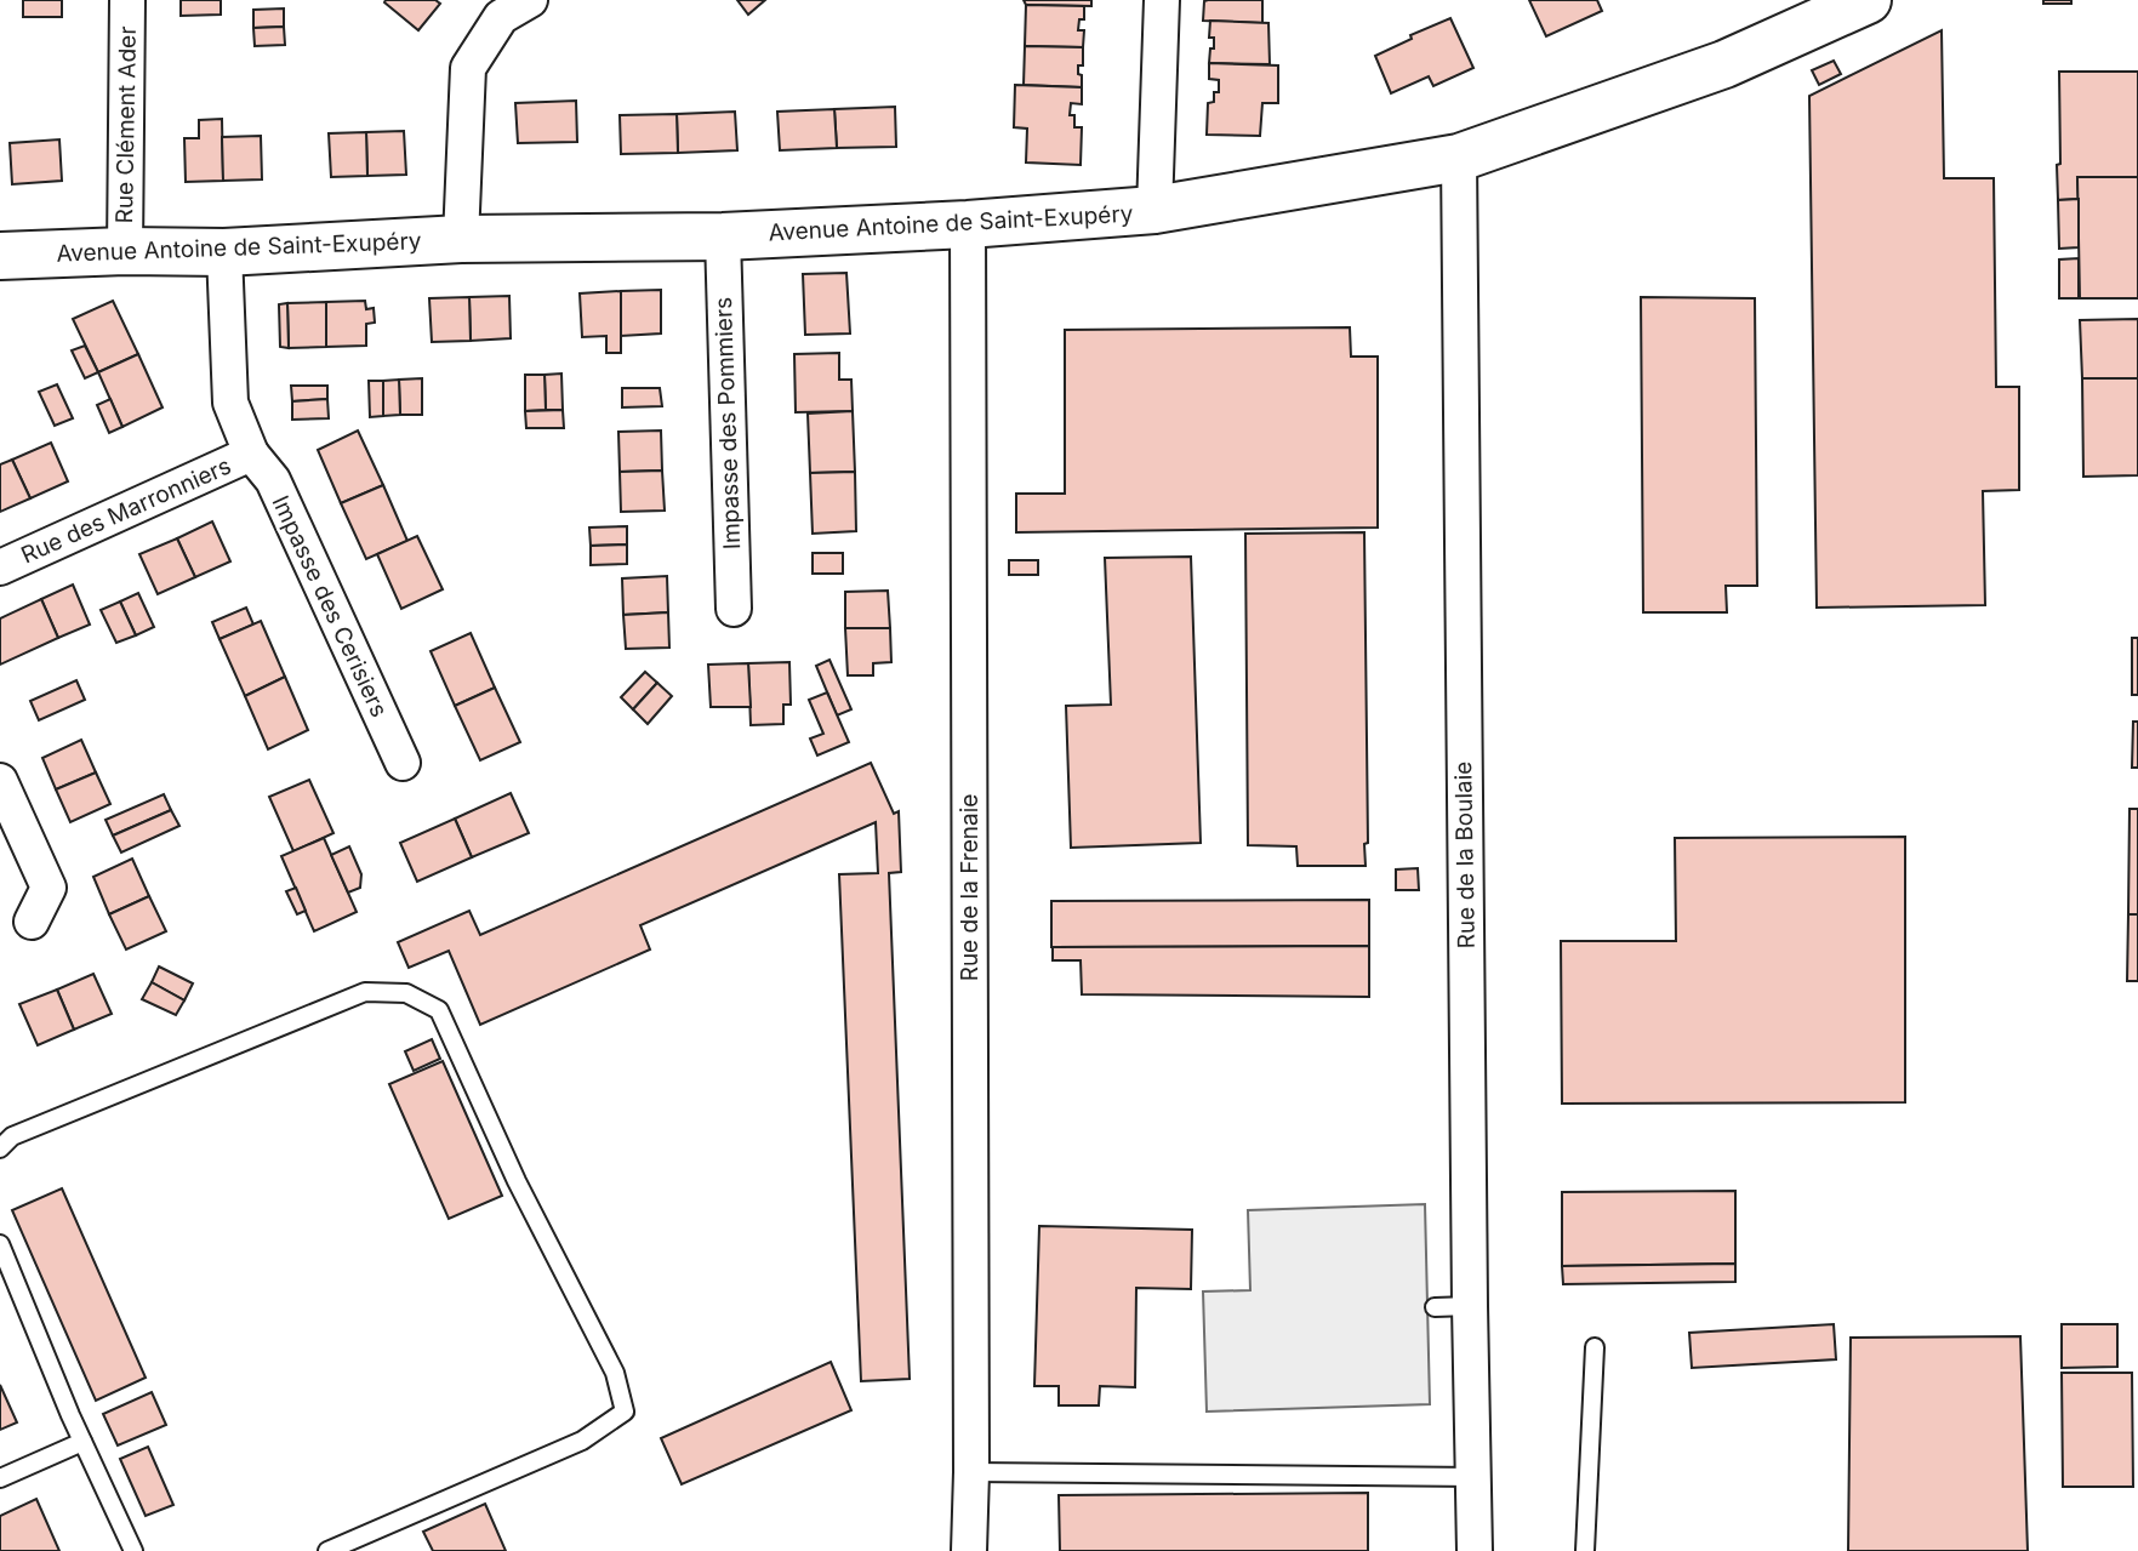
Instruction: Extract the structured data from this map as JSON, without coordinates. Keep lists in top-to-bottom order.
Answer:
{
  "streets": {
    "street": [
      "Rue Clément Ader",
      "Avenue Antoine de Saint-Exupéry",
      "Impasse des Pommiers",
      "Rue des Marronniers",
      "Impasse des Cerisiers",
      "Rue de la Boulaie",
      "Rue de la Frenaie"
    ]
  },
  "crossings": [
    ["Rue Clément Ader", "Avenue Antoine de Saint-Exupéry"],
    ["Avenue Antoine de Saint-Exupéry", "Impasse des Pommiers"],
    ["Avenue Antoine de Saint-Exupéry", "Rue des Marronniers"],
    ["Avenue Antoine de Saint-Exupéry", "Rue de la Boulaie"],
    ["Avenue Antoine de Saint-Exupéry", "Rue de la Frenaie"],
    ["Rue des Marronniers", "Impasse des Cerisiers"]
  ]
}
